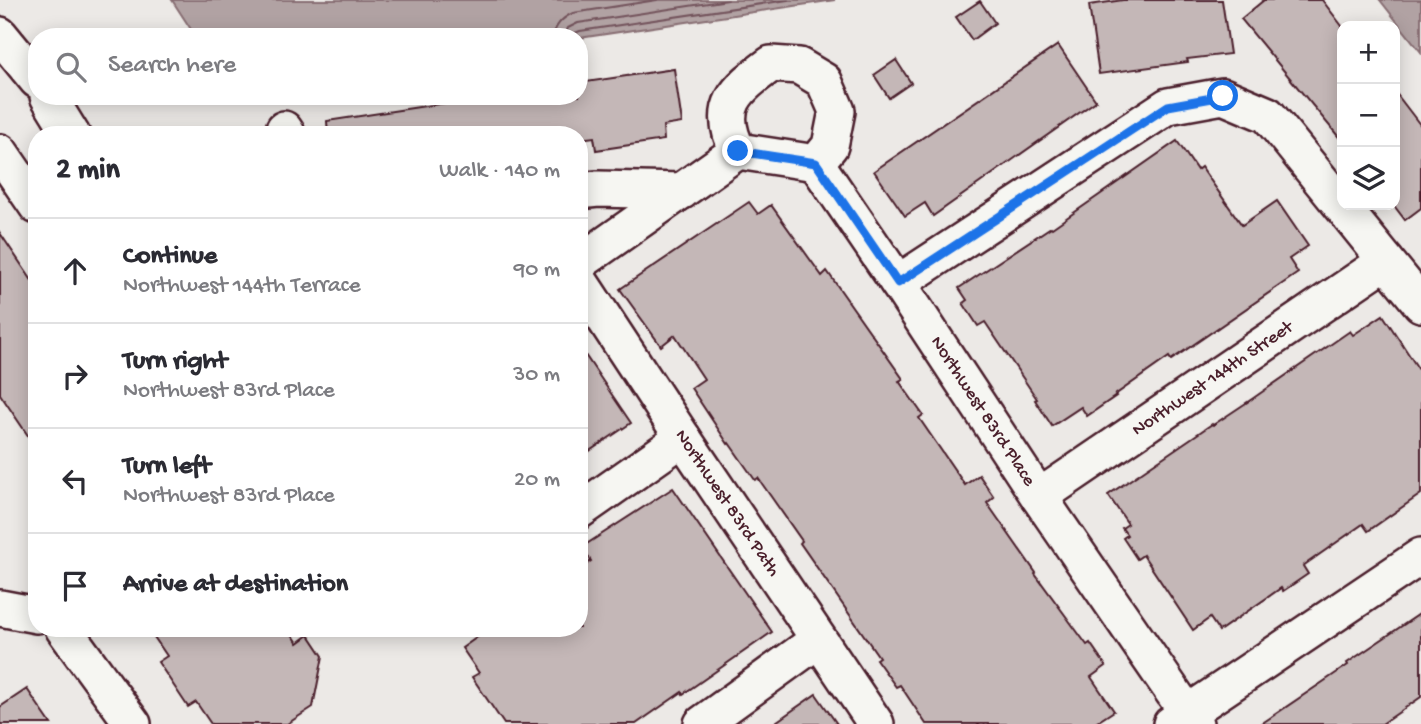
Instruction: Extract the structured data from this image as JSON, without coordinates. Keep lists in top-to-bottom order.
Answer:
{
  "streets": {
    "street": ["Northwest 144th Street", "Northwest 83rd Place", "Northwest 83rd Path"]
  },
  "crossings": [
    ["Northwest 144th Street", "Northwest 83rd Place"]
  ],
  "page": {
    "map_buttons": ["+", "−"],
    "search": "Search here",
    "heading": ["2 min", "Walk · 140 m"],
    "list": [
      ["Continue", "Northwest 144th Terrace", "90 m"],
      ["Turn right", "Northwest 83rd Place", "30 m"],
      ["Turn left", "Northwest 83rd Place", "20 m"],
      "Arrive at destination"
    ]
  }
}
